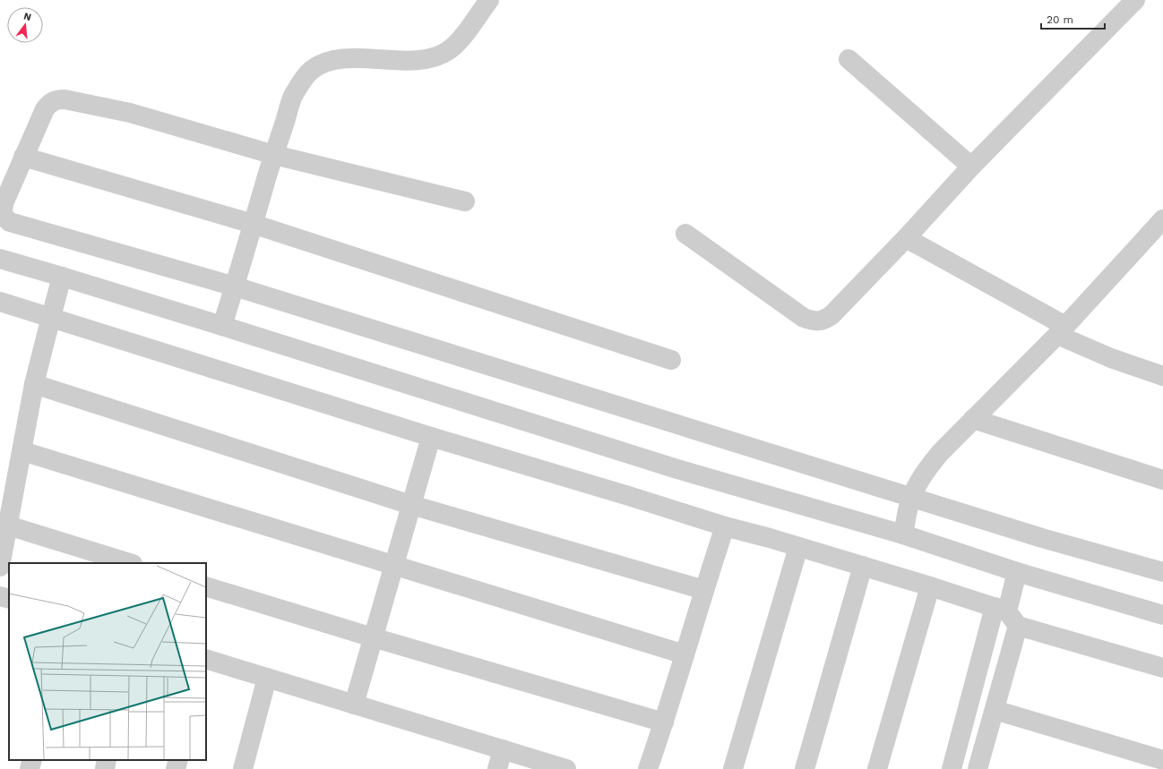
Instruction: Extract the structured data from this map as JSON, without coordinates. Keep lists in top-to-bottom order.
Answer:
{
  "scale_bar": "20 m",
  "north": "top"
}
